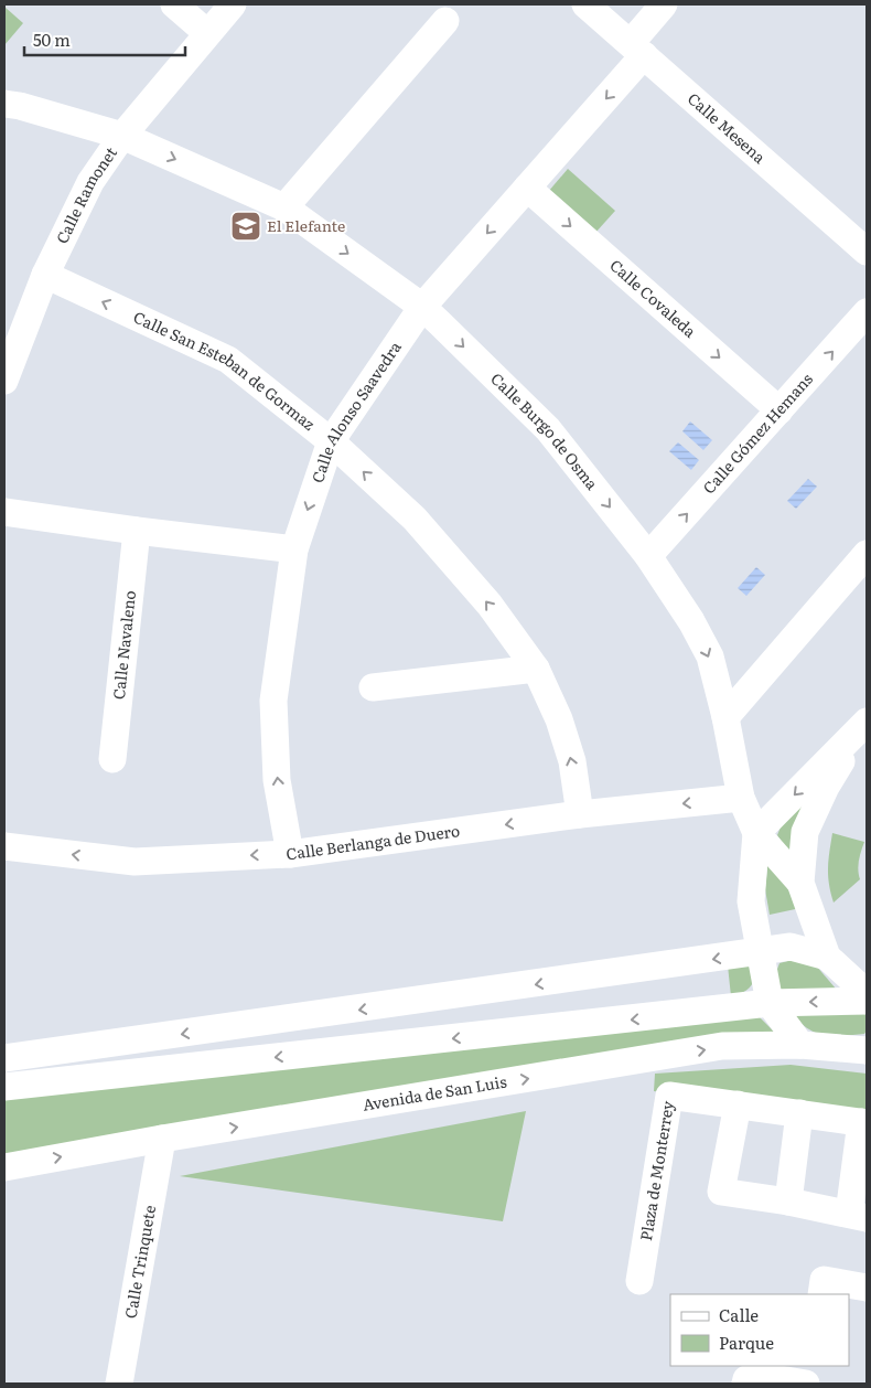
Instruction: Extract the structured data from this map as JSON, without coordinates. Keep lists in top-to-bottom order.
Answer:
{
  "streets": {
    "street": [
      "Calle Mesena",
      "Calle Ramonet",
      "Calle Covaleda",
      "Calle San Esteban de Gormaz",
      "Calle Alonso Saavedra",
      "Calle Burgo de Osma",
      "Calle Gómez Hemans",
      "Calle Navaleno",
      "Calle Berlanga de Duero",
      "Avenida de San Luis",
      "Plaza de Monterrey",
      "Calle Trinquete"
    ]
  },
  "crossings": [
    ["Calle Mesena", "Calle Alonso Saavedra"],
    ["Calle Ramonet", "Calle San Esteban de Gormaz"],
    ["Calle Ramonet", "Calle Burgo de Osma"],
    ["Calle Covaleda", "Calle Alonso Saavedra"],
    ["Calle Covaleda", "Calle Gómez Hemans"],
    ["Calle San Esteban de Gormaz", "Calle Alonso Saavedra"],
    ["Calle San Esteban de Gormaz", "Calle Berlanga de Duero"],
    ["Calle Alonso Saavedra", "Calle Burgo de Osma"],
    ["Calle Alonso Saavedra", "Calle Berlanga de Duero"],
    ["Calle Burgo de Osma", "Calle Gómez Hemans"],
    ["Calle Burgo de Osma", "Calle Berlanga de Duero"],
    ["Avenida de San Luis", "Calle Trinquete"]
  ],
  "one_way": ["Calle Covaleda", "Calle San Esteban de Gormaz", "Calle Burgo de Osma"],
  "places": {
    "school or university": ["El Elefante"]
  },
  "legend": ["Calle", "Parque"],
  "scale_bar": "50 m"
}
